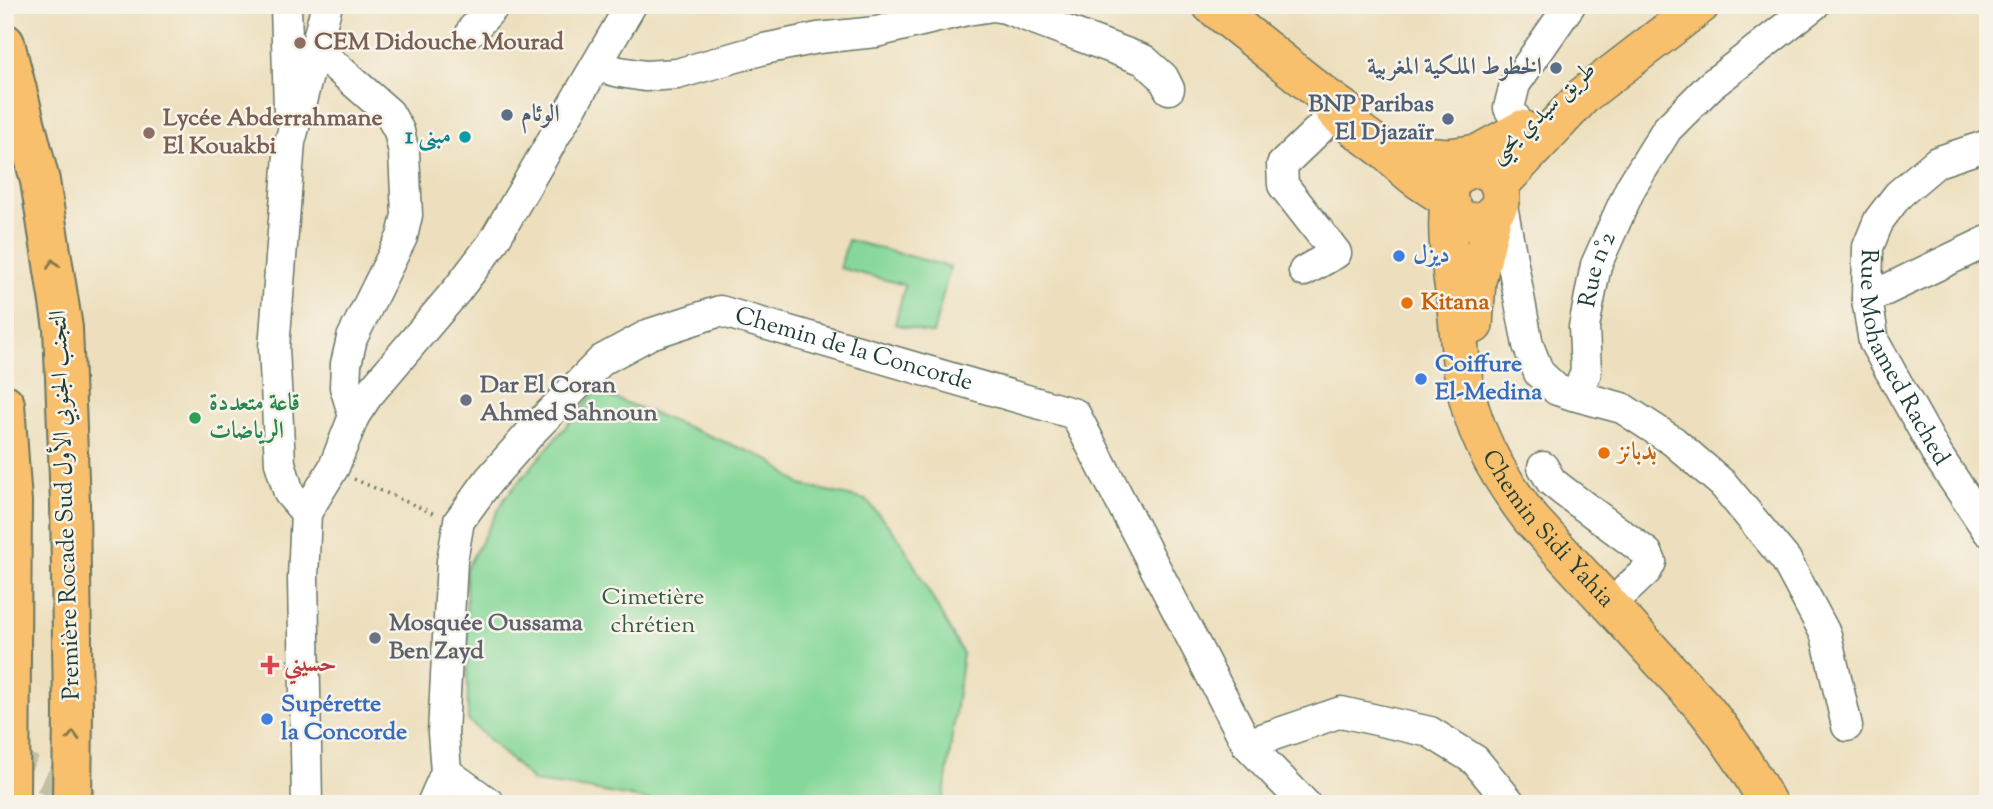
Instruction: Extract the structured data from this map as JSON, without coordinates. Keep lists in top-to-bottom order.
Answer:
{
  "streets": {
    "highway": ["Première Rocade Sud التجنب الجنوبي الأول"],
    "main road": ["طريق سيدي يحيى", "Chemin Sidi Yahia"],
    "street": ["Rue n°2", "Chemin de la Concorde", "Rue Mohamed Rached"]
  },
  "crossings": [
    ["طريق سيدي يحيى", "Chemin Sidi Yahia"]
  ],
  "parks": ["Cimetière chrétien"],
  "places": {
    "other": [
      "CEM Didouche Mourad",
      "الخطوط الملكية المغربية",
      "الوئام",
      "BNP Paribas El Djazaïr",
      "Lycée Abderrahmane El Kouakbi",
      "مبنى 1",
      "ديزل",
      "Kitana",
      "Coiffure El-Medina",
      "Dar El Coran Ahmed Sahnoun",
      "قاعة متعددة الرياضات",
      "بدبانز",
      "Mosquée Oussama Ben Zayd",
      "Supérette la Concorde"
    ],
    "health": ["حسيني"]
  }
}
